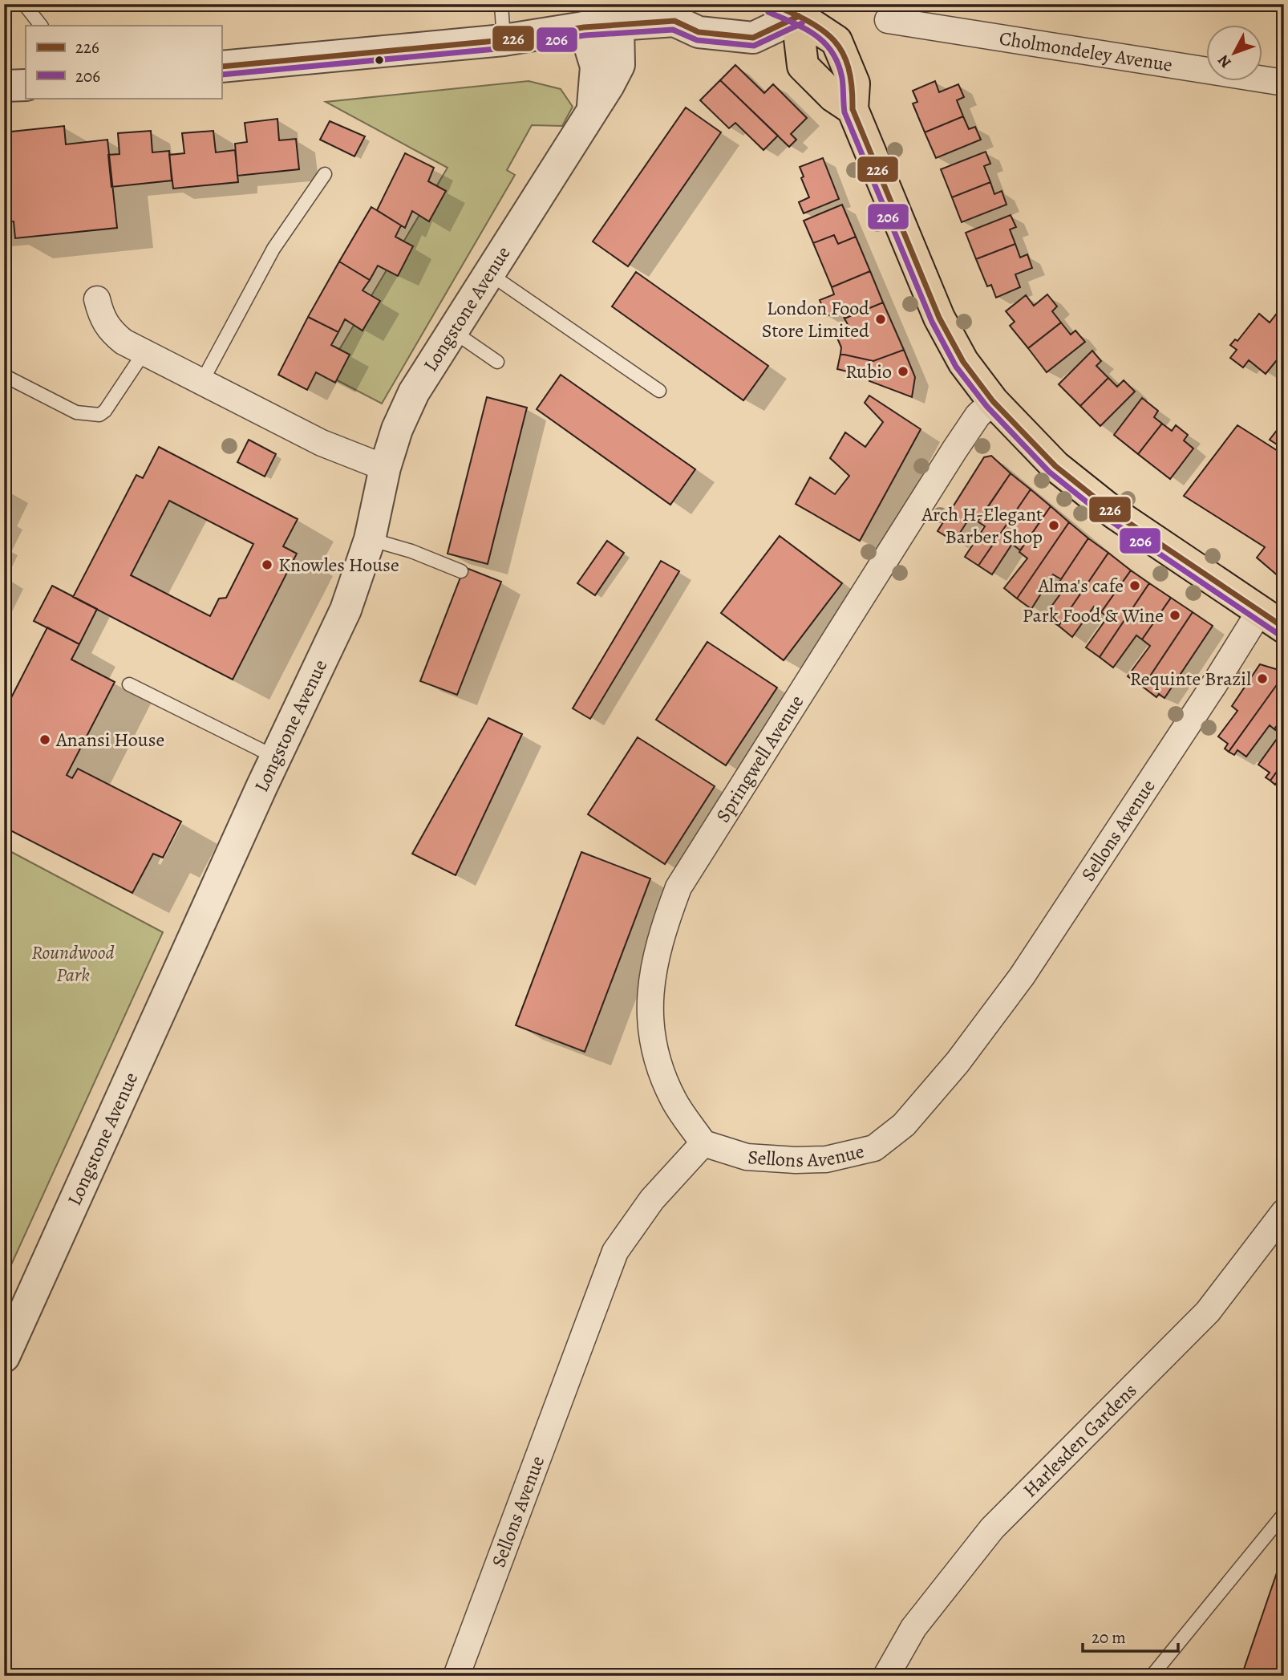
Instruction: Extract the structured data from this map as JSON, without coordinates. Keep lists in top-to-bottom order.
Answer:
{
  "streets": {
    "street": [
      "Cholmondeley Avenue",
      "Longstone Avenue",
      "Springwell Avenue",
      "Sellons Avenue",
      "Harlesden Gardens"
    ]
  },
  "crossings": [
    ["Springwell Avenue", "Sellons Avenue"]
  ],
  "parks": ["Roundwood Park"],
  "places": [
    "London Food Store Limited",
    "Rubio",
    "Arch H-Elegant Barber Shop",
    "Knowles House",
    "Alma's cafe",
    "Park Food & Wine",
    "Requinte Brazil",
    "Anansi House"
  ],
  "lines": ["transit line 226", "transit line 206"],
  "legend": ["226", "206"],
  "scale_bar": "20 m",
  "north": "bottom left"
}
